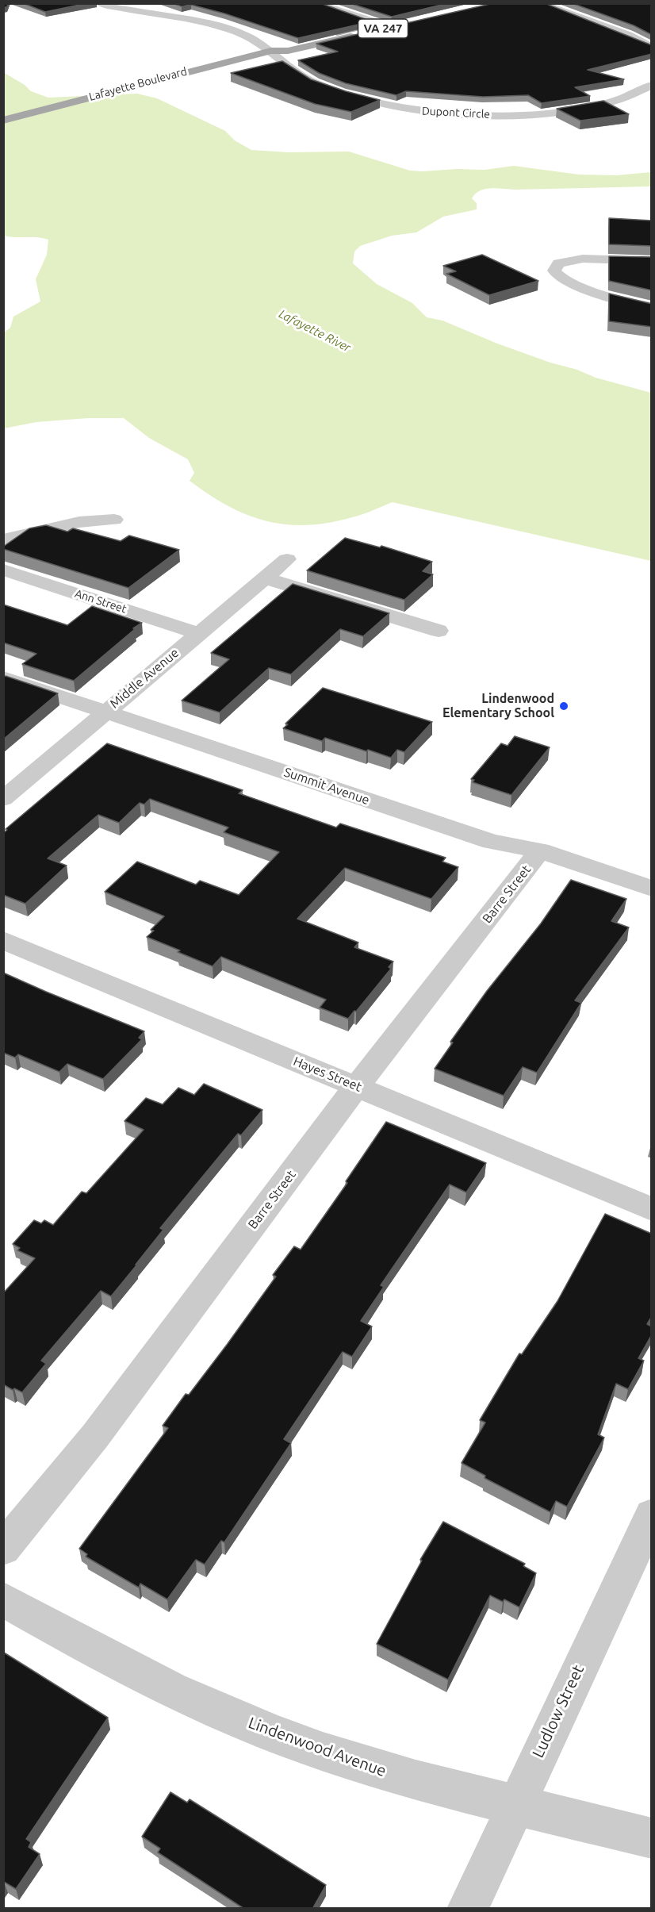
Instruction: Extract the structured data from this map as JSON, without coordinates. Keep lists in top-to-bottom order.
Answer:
{
  "streets": {
    "main road": ["VA 247", "Lafayette Boulevard"],
    "street": [
      "Dupont Circle",
      "Ann Street",
      "Middle Avenue",
      "Summit Avenue",
      "Barre Street",
      "Hayes Street",
      "Ludlow Street",
      "Lindenwood Avenue"
    ]
  },
  "crossings": [
    ["Lafayette Boulevard", "Dupont Circle"],
    ["Ann Street", "Middle Avenue"],
    ["Middle Avenue", "Summit Avenue"],
    ["Summit Avenue", "Barre Street"],
    ["Barre Street", "Hayes Street"],
    ["Ludlow Street", "Lindenwood Avenue"]
  ],
  "water": ["Lafayette River"],
  "places": ["Lindenwood Elementary School"]
}
